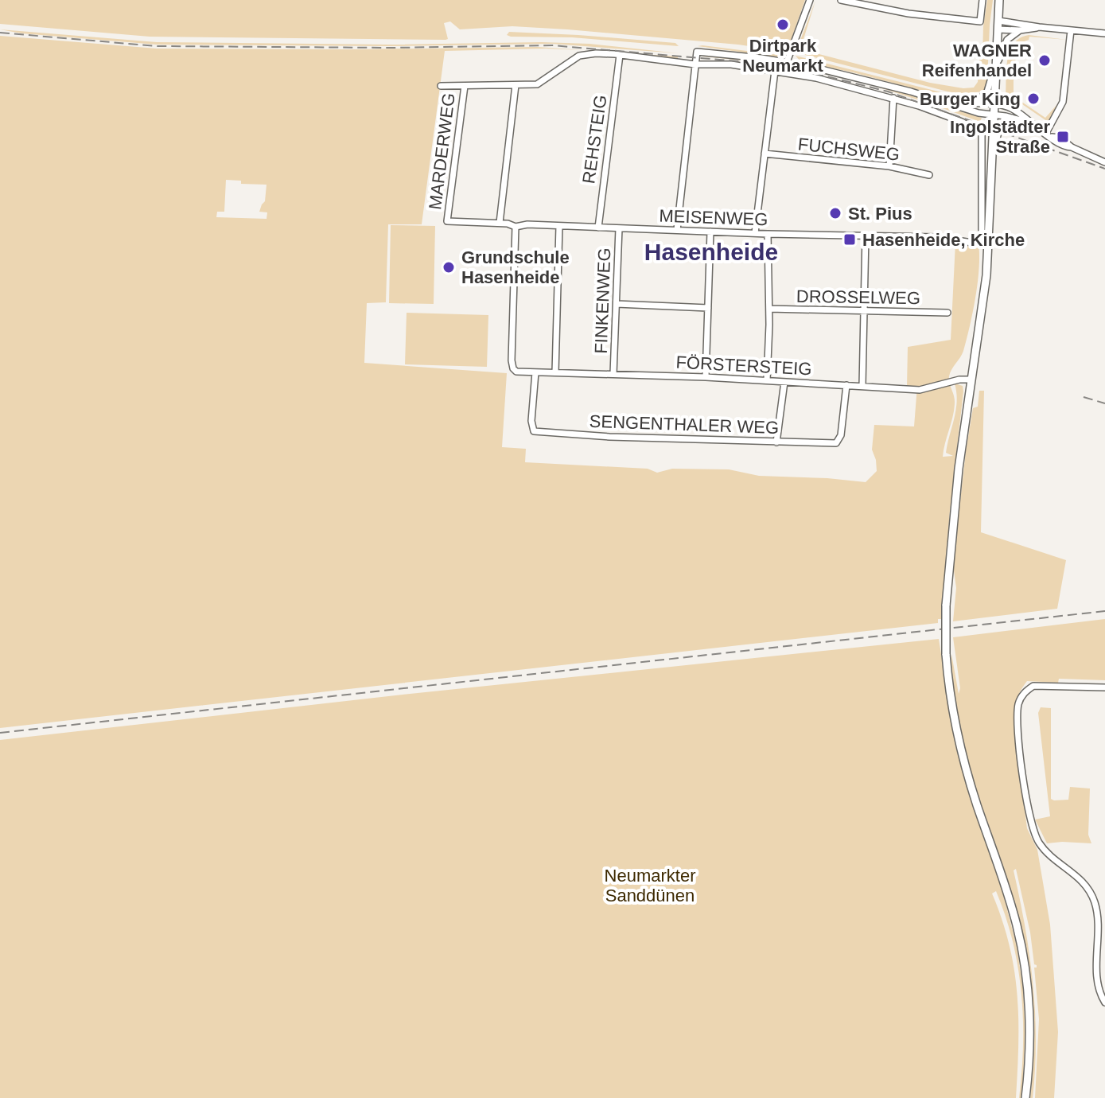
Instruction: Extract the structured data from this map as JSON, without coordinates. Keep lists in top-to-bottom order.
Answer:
{
  "streets": {
    "street": [
      "REHSTEIG",
      "FUCHSWEG",
      "MARDERWEG",
      "MEISENWEG",
      "DROSSELWEG",
      "FINKENWEG",
      "FÖRSTERSTEIG",
      "SENGENTHALER WEG"
    ]
  },
  "crossings": [
    ["REHSTEIG", "MEISENWEG"],
    ["MARDERWEG", "MEISENWEG"],
    ["MEISENWEG", "FINKENWEG"],
    ["MEISENWEG", "FÖRSTERSTEIG"],
    ["FINKENWEG", "FÖRSTERSTEIG"],
    ["FÖRSTERSTEIG", "SENGENTHALER WEG"]
  ],
  "districts": ["Hasenheide"],
  "parks": ["Neumarkter Sanddünen"],
  "places": {
    "other": [
      "Dirtpark Neumarkt",
      "WAGNER Reifenhandel",
      "Burger King",
      "St. Pius",
      "Grundschule Hasenheide"
    ],
    "transit": ["Ingolstädter Straße", "Hasenheide, Kirche"]
  }
}
